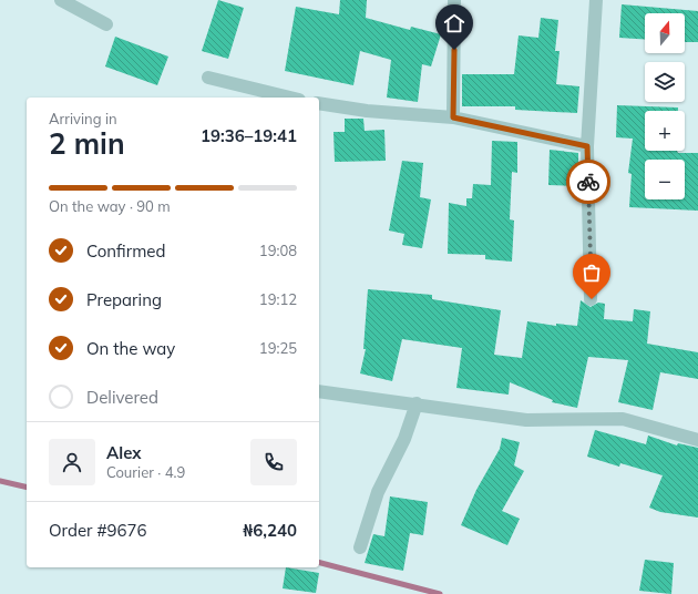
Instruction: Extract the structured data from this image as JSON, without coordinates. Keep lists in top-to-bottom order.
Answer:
{
  "north": "top",
  "page": {
    "map_buttons": ["+", "−"],
    "heading": ["2 min", "Arriving in", "19:36–19:41"],
    "panel": [
      "Alex",
      "Courier · 4.9",
      "Order #9676",
      "₦6,240"
    ],
    "bar": "On the way · 90 m",
    "list": [
      ["Confirmed", "19:08"],
      ["Preparing", "19:12"],
      ["On the way", "19:25"],
      "Delivered"
    ]
  }
}
